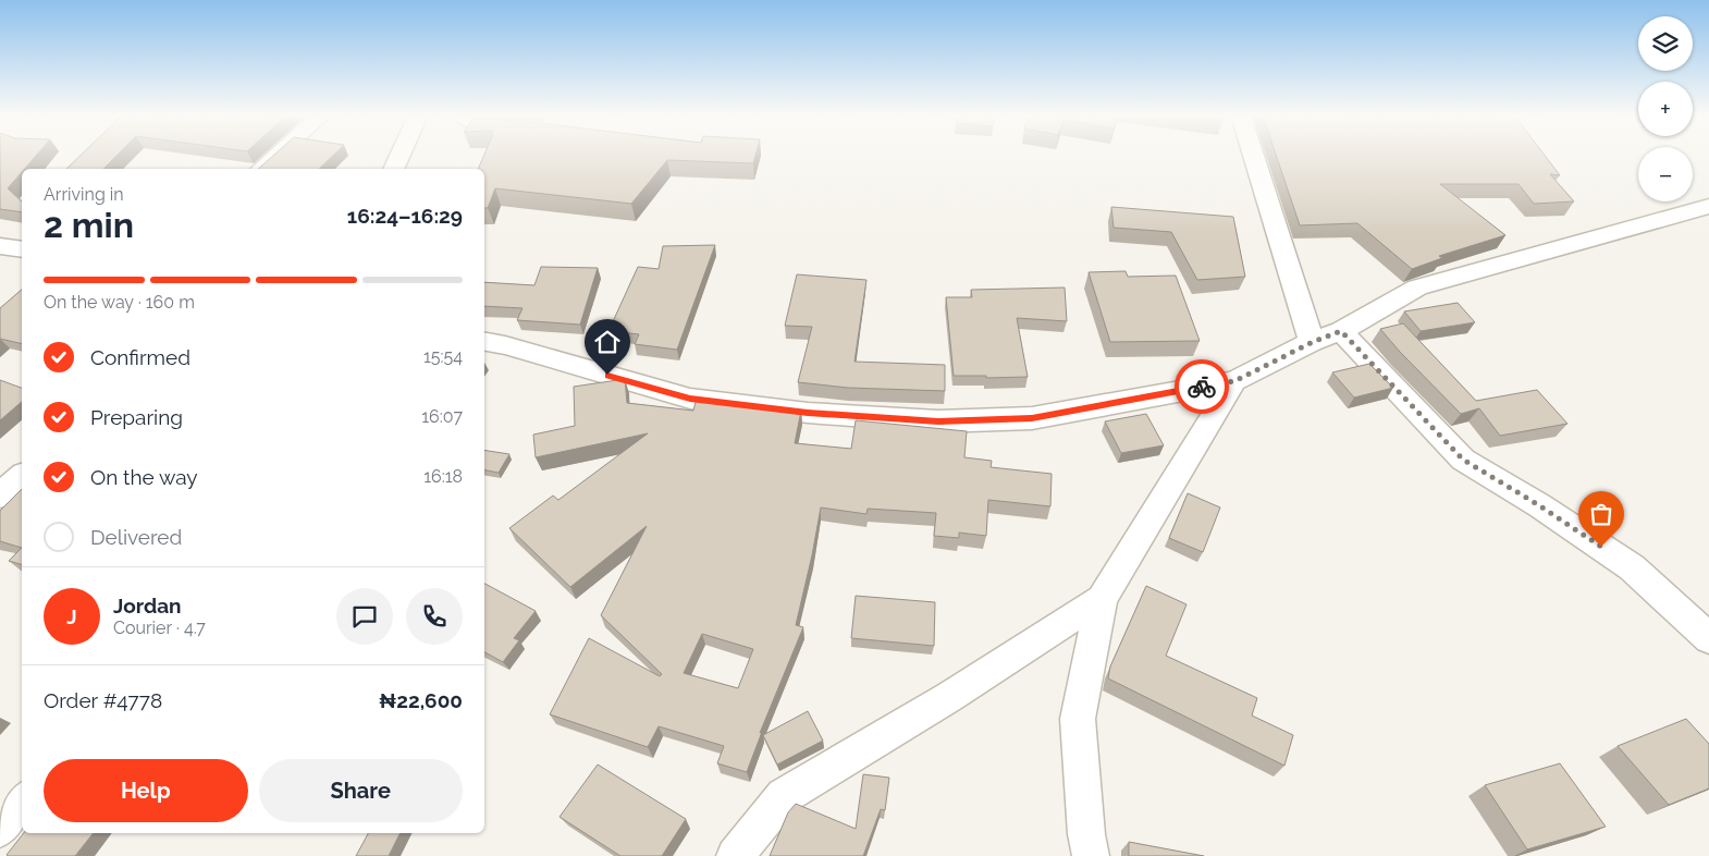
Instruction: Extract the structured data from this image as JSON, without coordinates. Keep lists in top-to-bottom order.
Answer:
{
  "page": {
    "map_buttons": ["+", "−"],
    "heading": ["2 min", "Arriving in", "16:24–16:29"],
    "panel": [
      "Jordan",
      "Courier · 4.7",
      "Order #4778",
      "₦22,600"
    ],
    "bar": "On the way · 160 m",
    "list": [
      ["Confirmed", "15:54"],
      ["Preparing", "16:07"],
      ["On the way", "16:18"],
      "Delivered"
    ],
    "round": "J",
    "buttons": ["Help", "Share"]
  }
}
